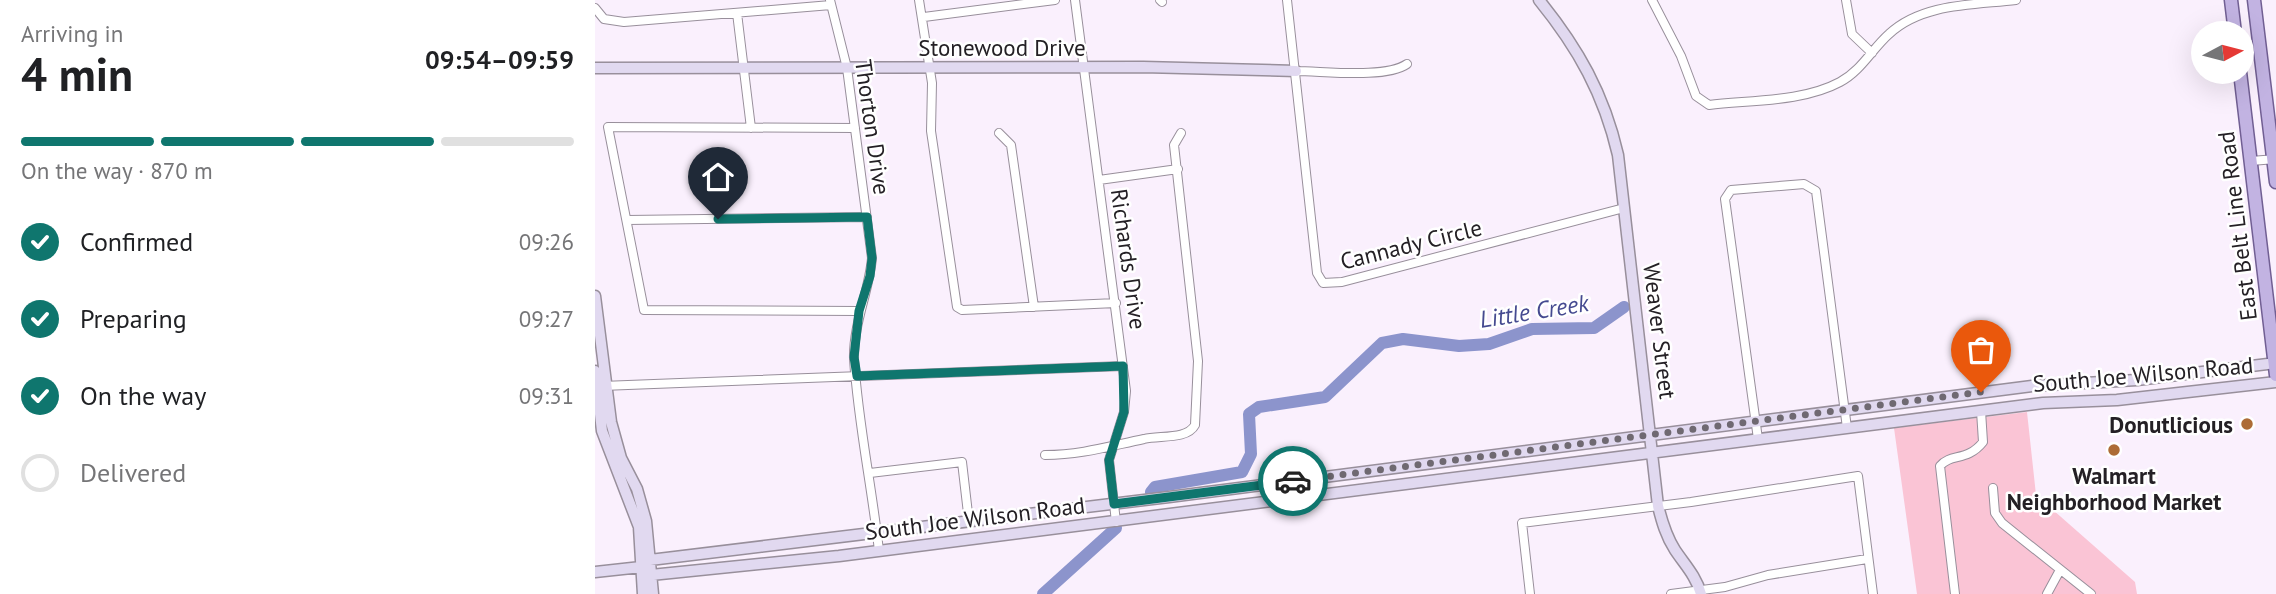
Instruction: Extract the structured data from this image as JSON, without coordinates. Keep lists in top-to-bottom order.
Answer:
{
  "streets": {
    "main road": [
      "Stonewood Drive",
      "East Belt Line Road",
      "Weaver Street",
      "South Joe Wilson Road"
    ],
    "street": ["Thorton Drive", "Cannady Circle", "Richards Drive"]
  },
  "crossings": [
    ["Stonewood Drive", "Thorton Drive"],
    ["Stonewood Drive", "Cannady Circle"],
    ["Stonewood Drive", "Richards Drive"],
    ["Thorton Drive", "South Joe Wilson Road"],
    ["East Belt Line Road", "South Joe Wilson Road"],
    ["Cannady Circle", "Weaver Street"],
    ["Richards Drive", "South Joe Wilson Road"],
    ["Weaver Street", "South Joe Wilson Road"]
  ],
  "water": ["Little Creek"],
  "places": ["Donutlicious", "Walmart Neighborhood Market"],
  "north": "right",
  "page": {
    "heading": ["4 min", "Arriving in", "09:54–09:59"],
    "bar": "On the way · 870 m",
    "list": [
      ["Confirmed", "09:26"],
      ["Preparing", "09:27"],
      ["On the way", "09:31"],
      "Delivered"
    ]
  }
}
